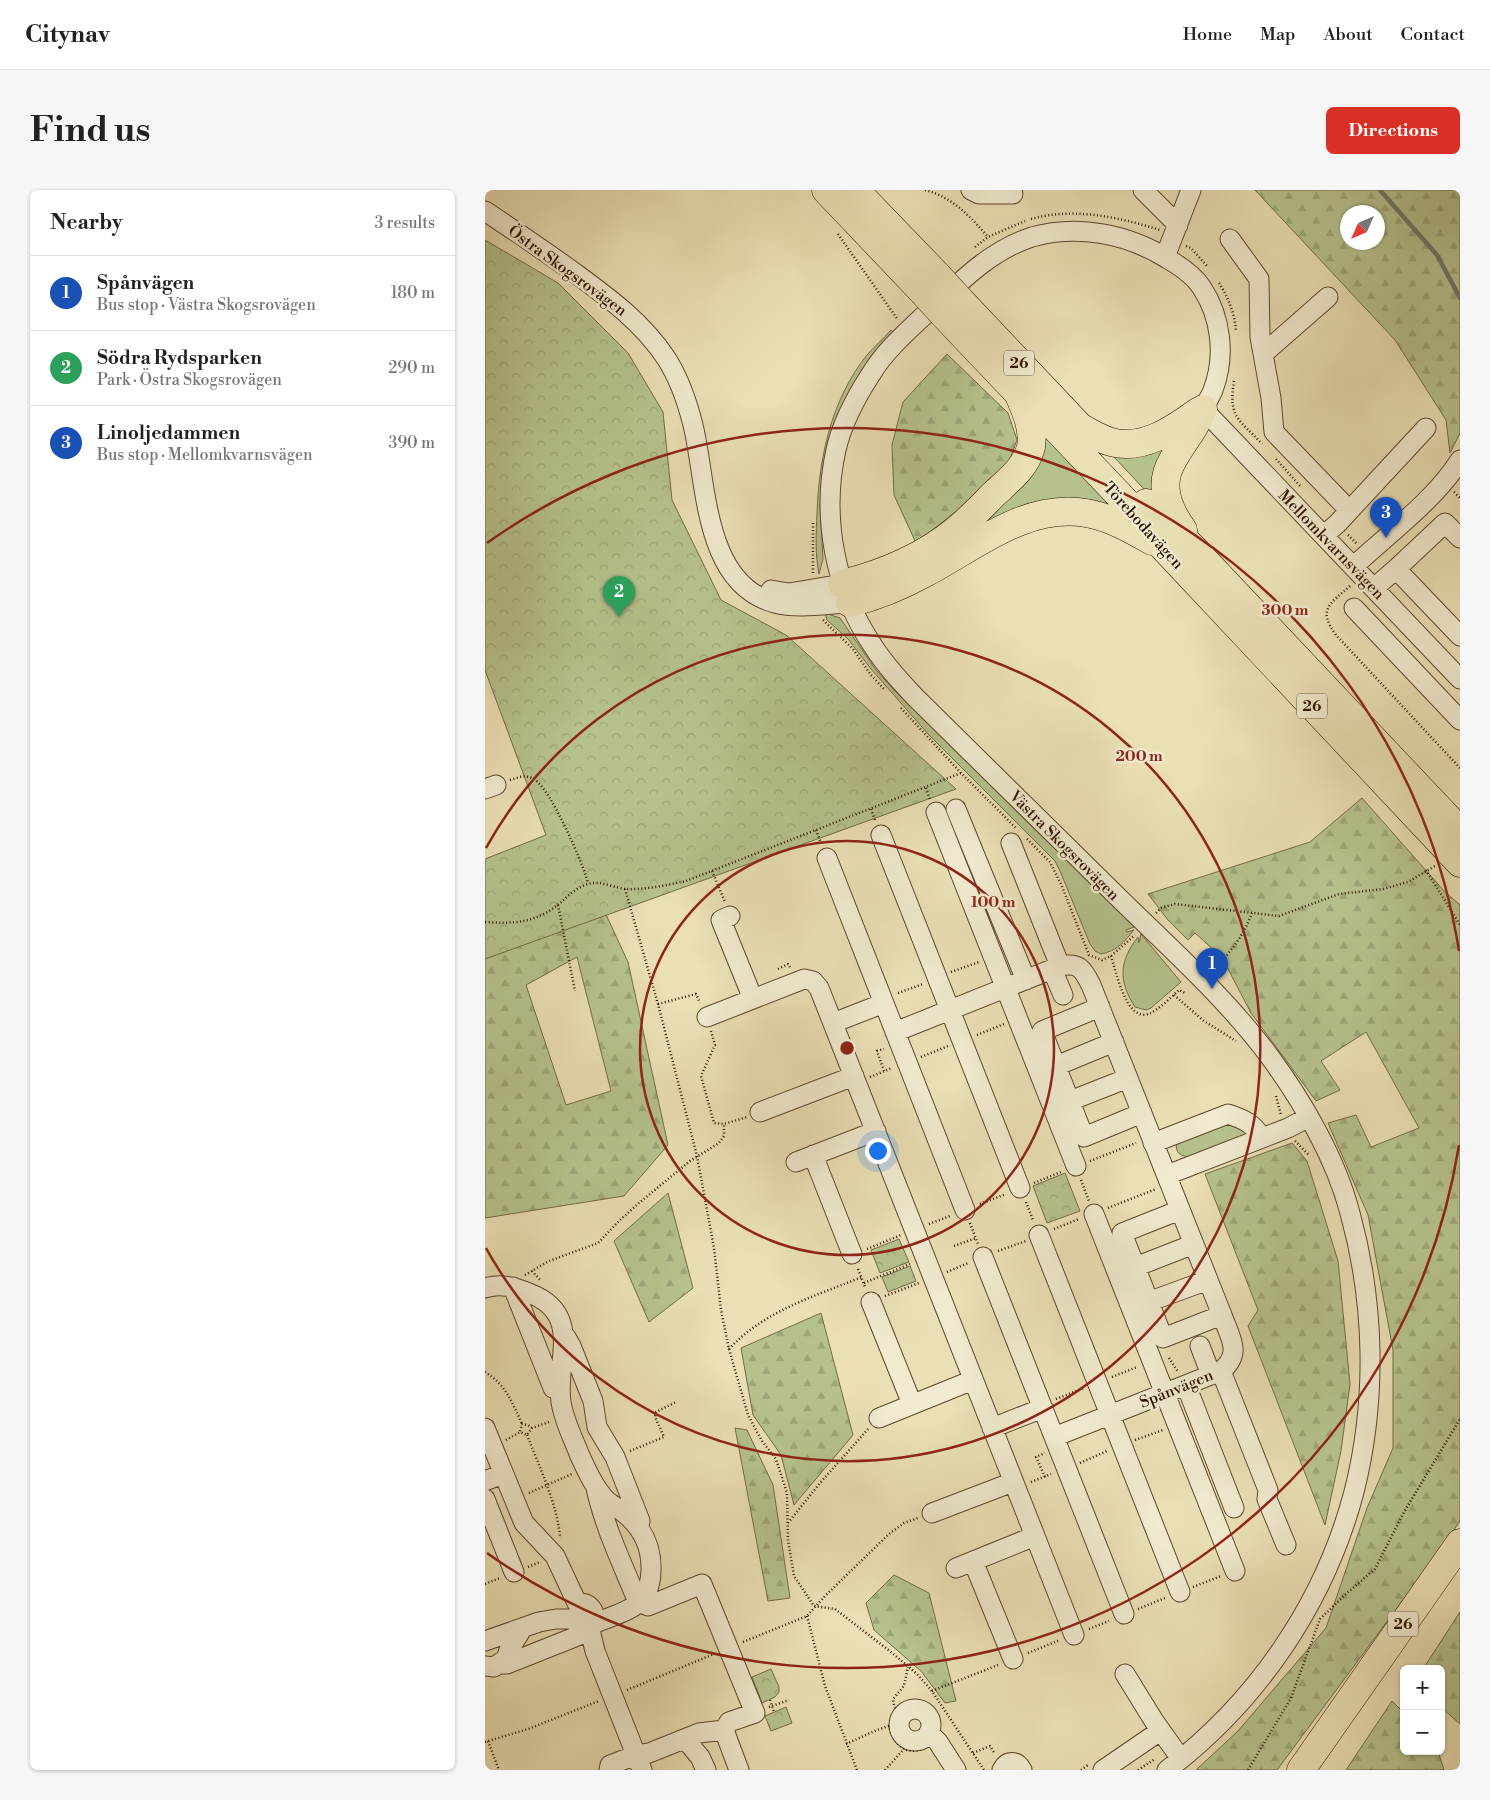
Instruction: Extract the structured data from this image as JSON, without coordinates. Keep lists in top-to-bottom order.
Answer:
{
  "streets": {
    "highway": ["26", "Törebodavägen"],
    "street": [
      "Östra Skogsrovägen",
      "Mellomkvarnsvägen",
      "Västra Skogsrovägen",
      "Spånvägen"
    ]
  },
  "crossings": [
    ["Östra Skogsrovägen", "Västra Skogsrovägen"],
    ["Mellomkvarnsvägen", "Västra Skogsrovägen"]
  ],
  "north": "bottom left",
  "page": {
    "header": "Citynav",
    "nav": [
      "Home",
      "Map",
      "About",
      "Contact"
    ],
    "buttons": "Directions",
    "title": "Find us",
    "heading": ["Nearby", "3 results"],
    "list": [
      {
        "mark": "1",
        "name": "Spånvägen",
        "note": "Bus stop · Västra Skogsrovägen",
        "value": "180 m"
      },
      {
        "mark": "2",
        "name": "Södra Rydsparken",
        "note": "Park · Östra Skogsrovägen",
        "value": "290 m"
      },
      {
        "mark": "3",
        "name": "Linoljedammen",
        "note": "Bus stop · Mellomkvarnsvägen",
        "value": "390 m"
      }
    ],
    "pins": ["3", "2", "1"],
    "map_buttons": ["+", "−"]
  },
  "rings": ["300 m", "200 m", "100 m"]
}
